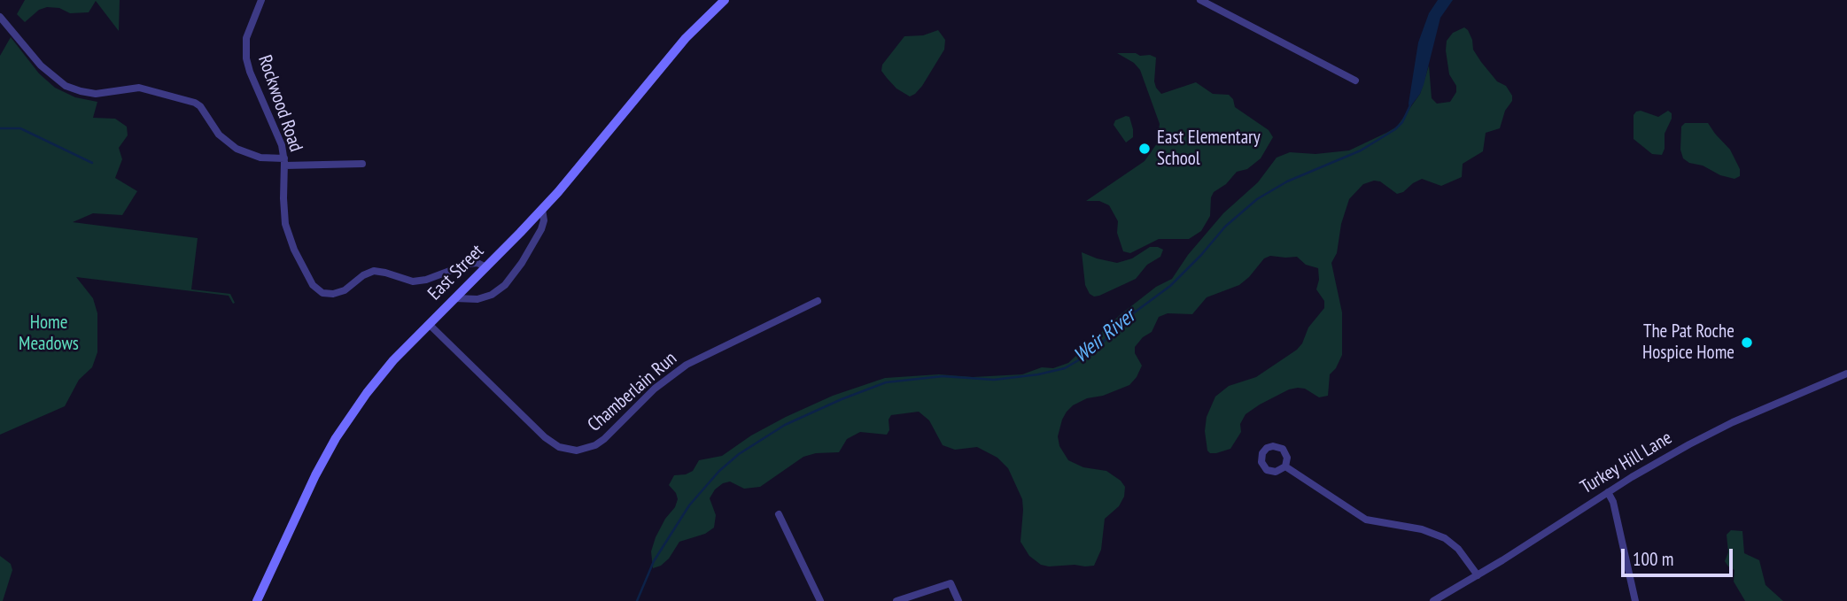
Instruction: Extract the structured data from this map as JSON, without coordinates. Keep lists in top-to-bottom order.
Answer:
{
  "streets": {
    "main road": ["East Street"],
    "street": ["Rockwood Road", "Chamberlain Run", "Turkey Hill Lane"]
  },
  "crossings": [
    ["Rockwood Road", "East Street"],
    ["East Street", "Chamberlain Run"]
  ],
  "water": ["Weir River"],
  "parks": ["Home Meadows"],
  "places": ["East Elementary School", "The Pat Roche Hospice Home"],
  "scale_bar": "100 m"
}
